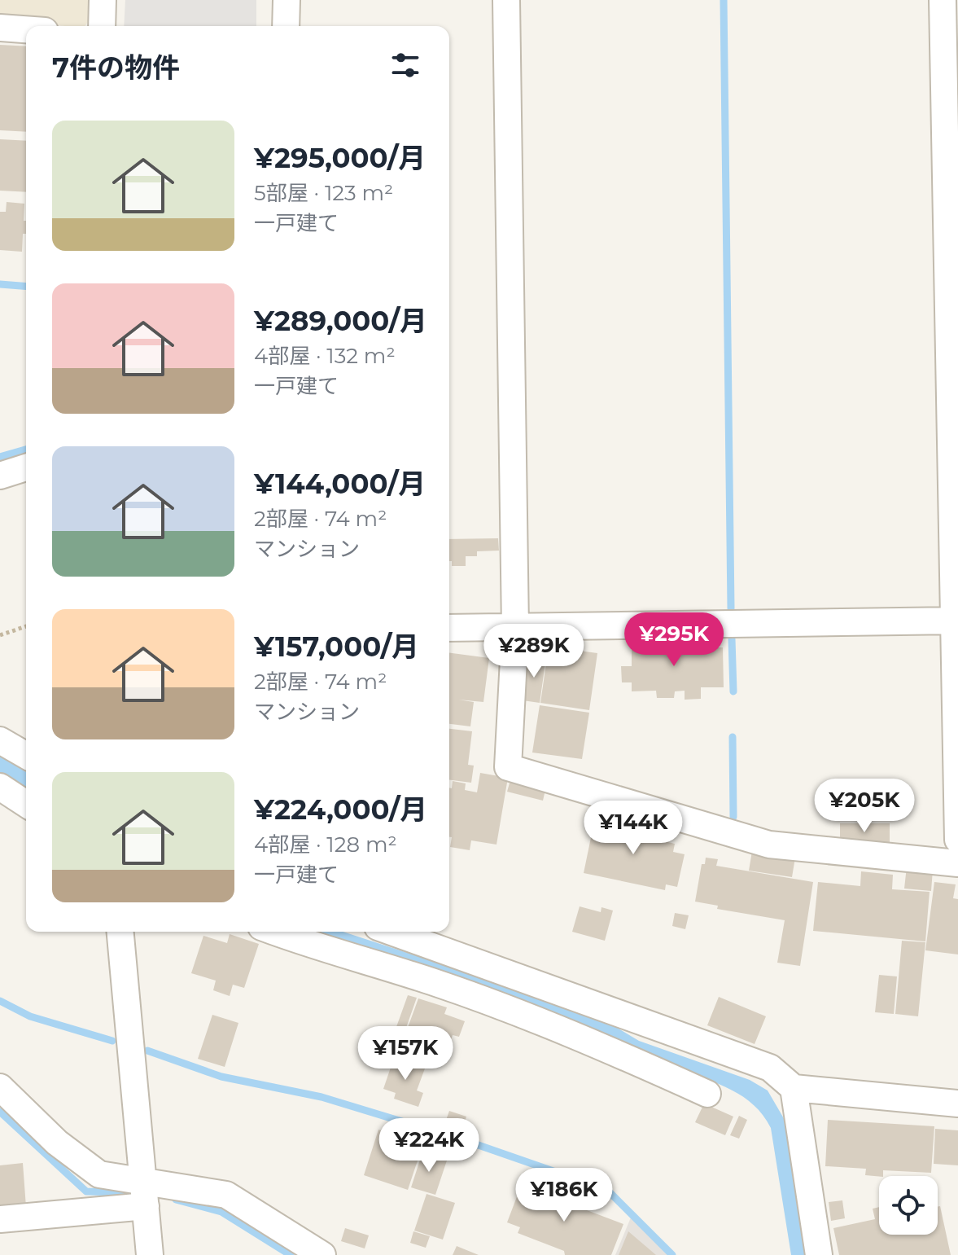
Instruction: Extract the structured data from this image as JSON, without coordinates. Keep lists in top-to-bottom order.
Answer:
{
  "page": {
    "heading": "7件の物件",
    "list": [
      {
        "name": "¥295,000/月",
        "note": "5部屋 · 123 m² · 一戸建て"
      },
      {
        "name": "¥289,000/月",
        "note": "4部屋 · 132 m² · 一戸建て"
      },
      {
        "name": "¥144,000/月",
        "note": "2部屋 · 74 m² · マンション"
      },
      {
        "name": "¥157,000/月",
        "note": "2部屋 · 74 m² · マンション"
      },
      {
        "name": "¥224,000/月",
        "note": "4部屋 · 128 m² · 一戸建て"
      }
    ],
    "price": [
      "¥295K",
      "¥289K",
      "¥205K",
      "¥144K",
      "¥157K",
      "¥224K",
      "¥186K"
    ]
  }
}
